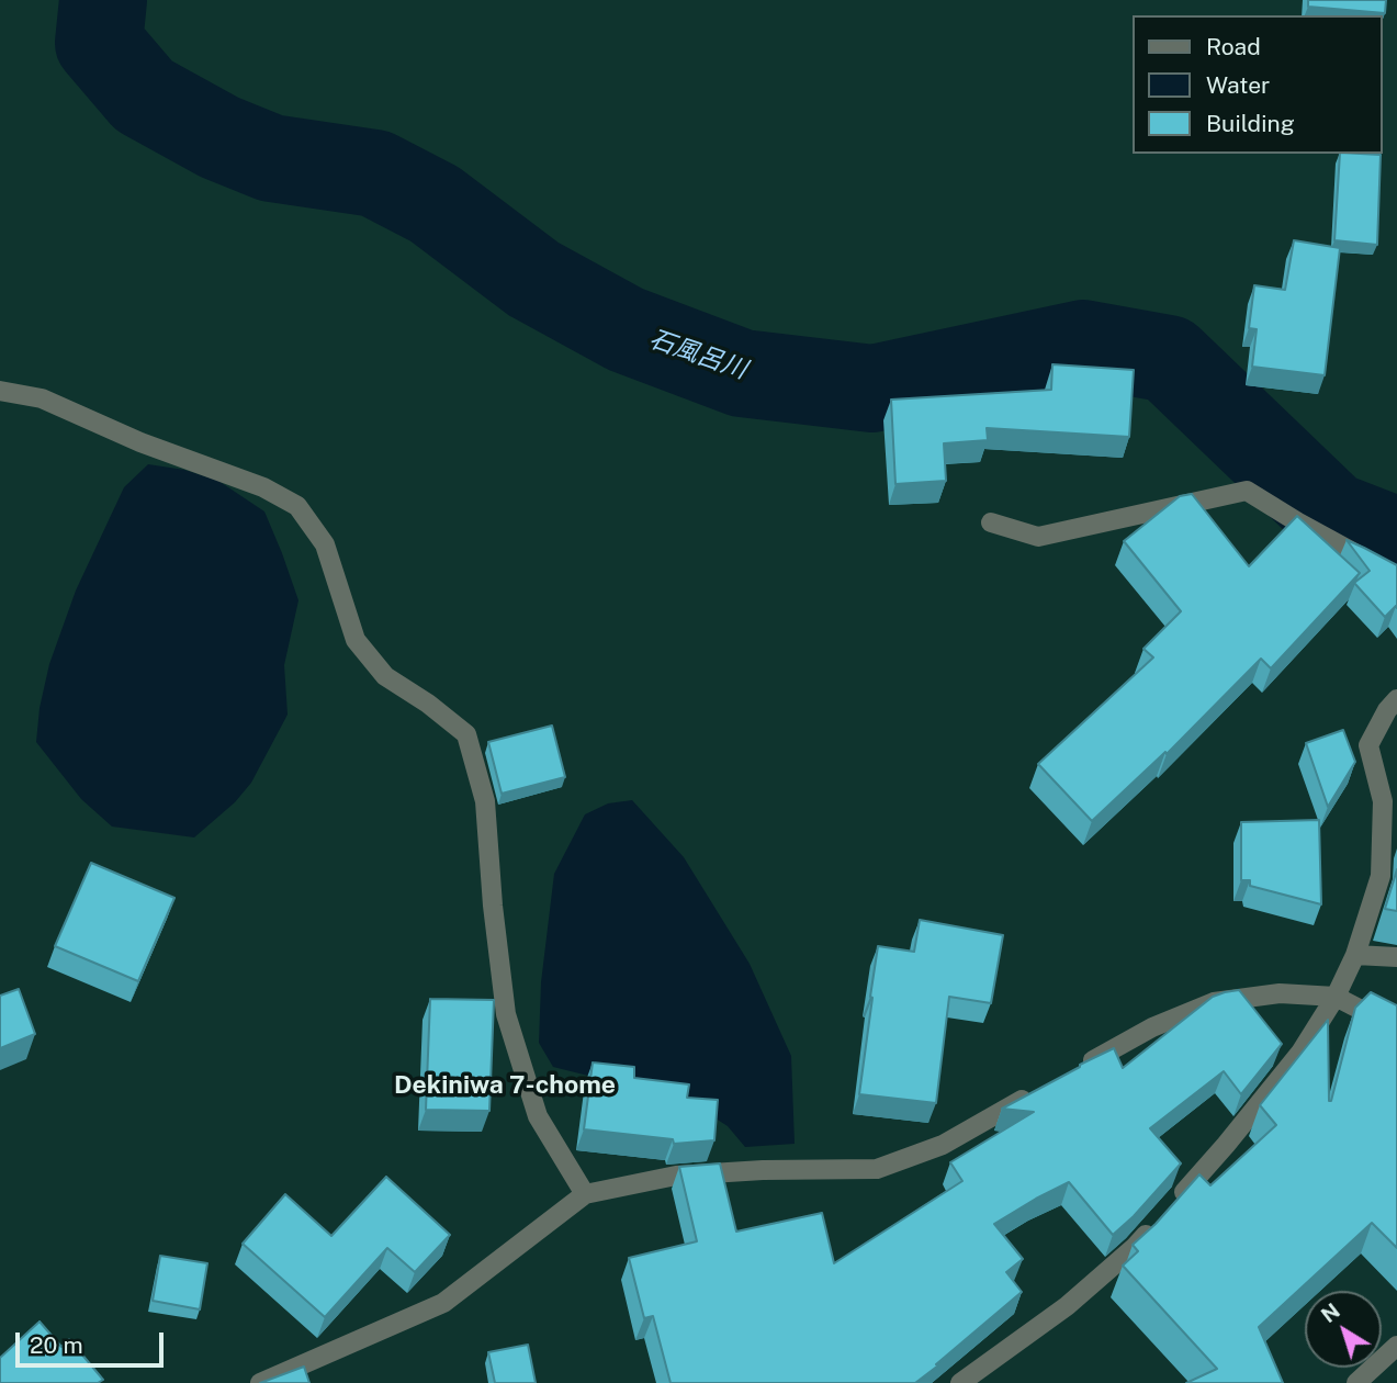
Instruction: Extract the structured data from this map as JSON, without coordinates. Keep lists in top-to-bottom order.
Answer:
{
  "districts": ["Dekiniwa 7-chome"],
  "water": ["石風呂川"],
  "legend": ["Road", "Water", "Building"],
  "scale_bar": "20 m",
  "north": "top left"
}
